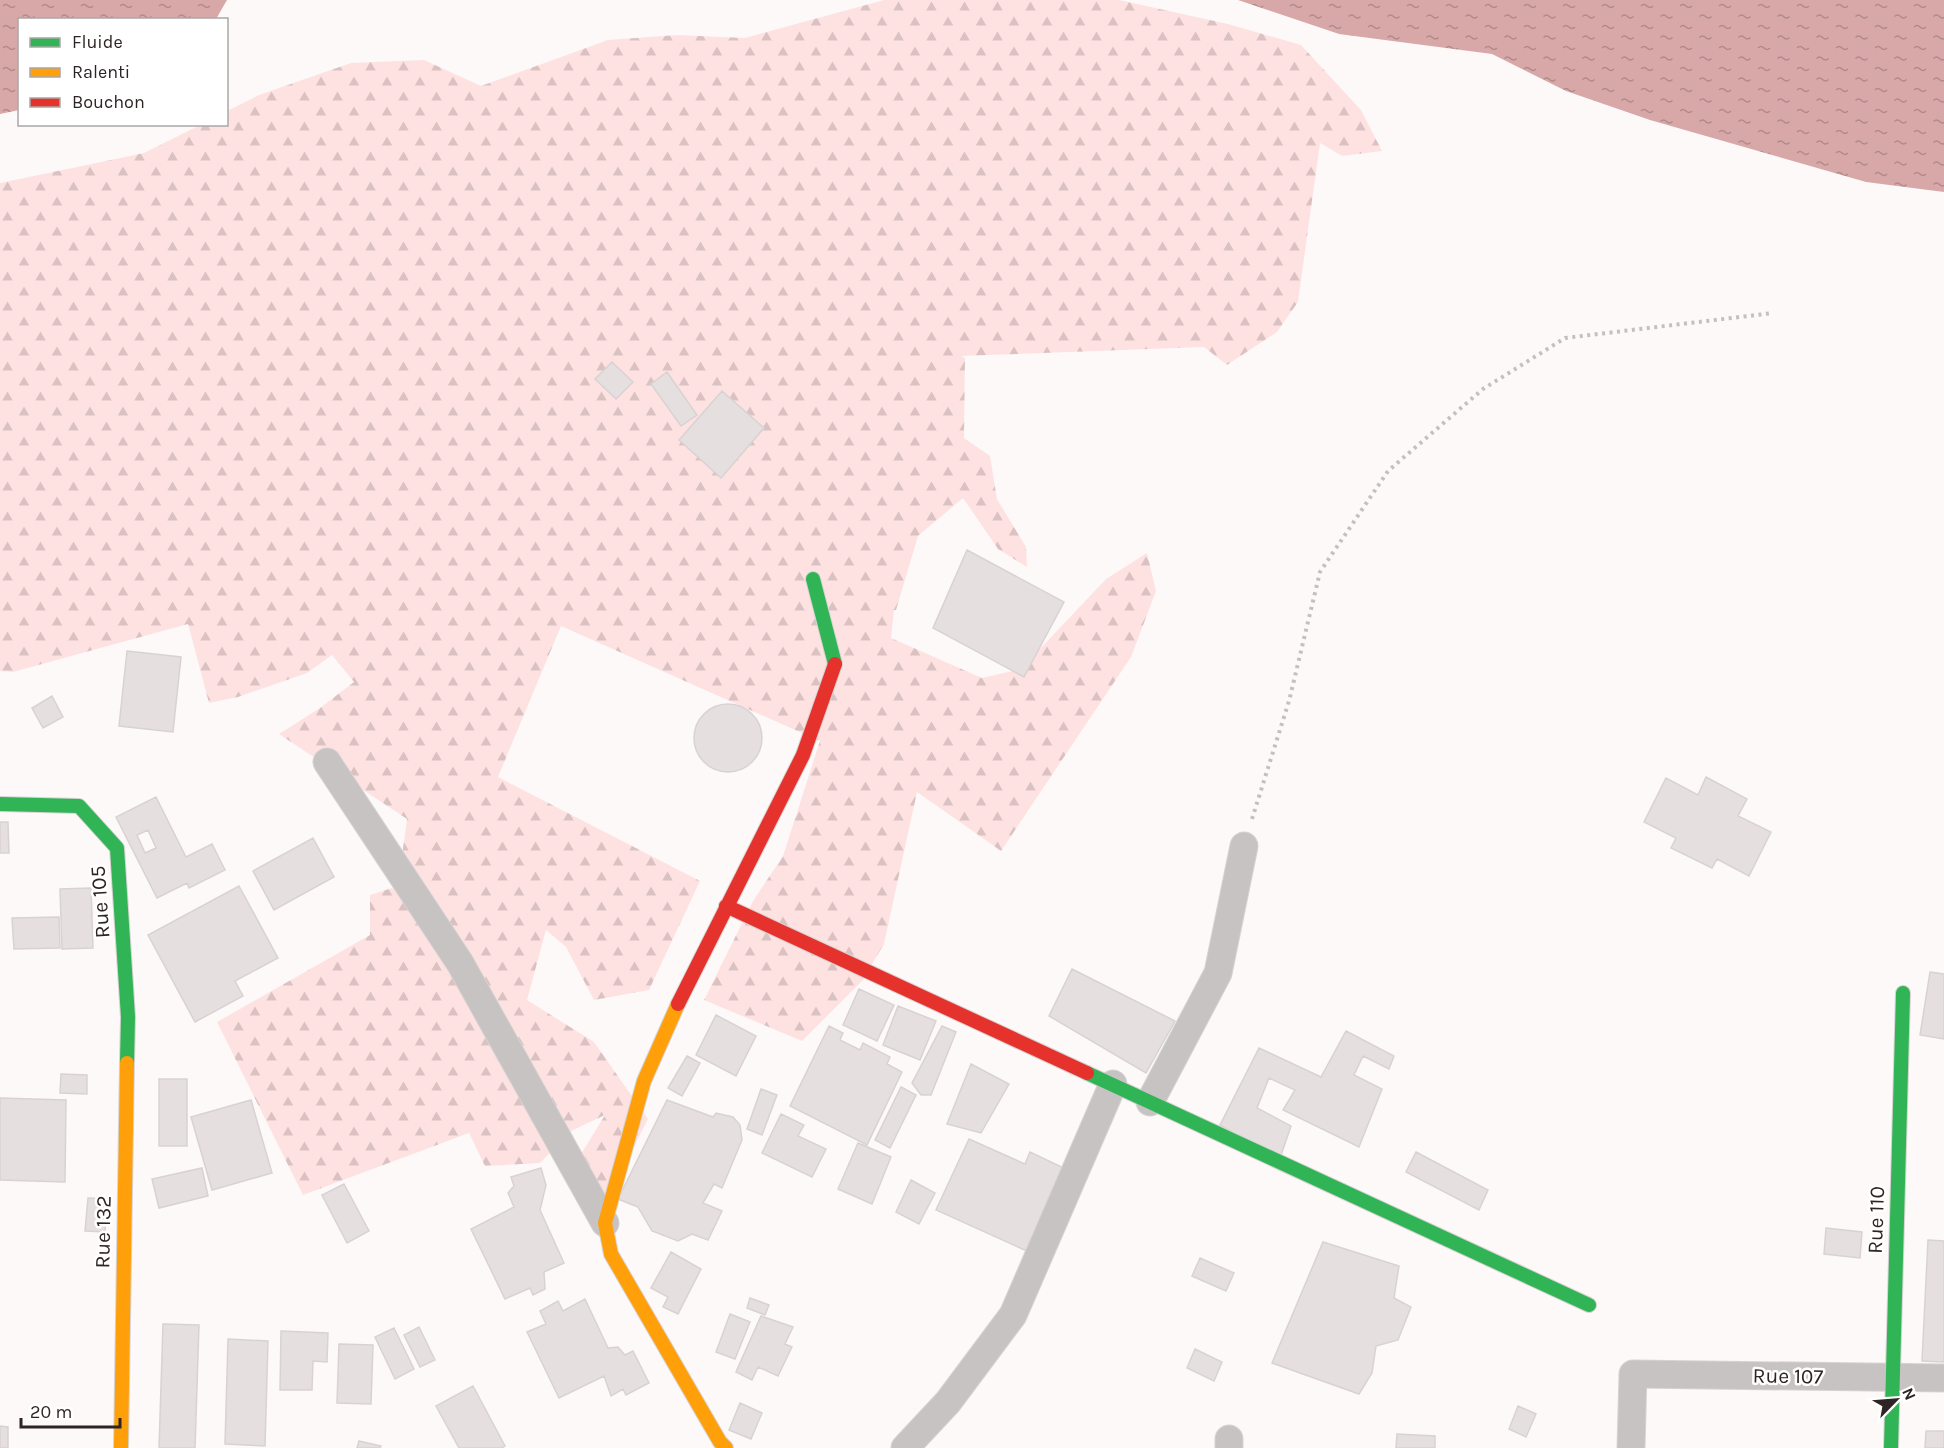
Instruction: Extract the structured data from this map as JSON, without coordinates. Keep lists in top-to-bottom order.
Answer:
{
  "streets": {
    "street": [
      "Rue 105",
      "Rue 110",
      "Rue 132",
      "Rue 107"
    ]
  },
  "crossings": [
    ["Rue 105", "Rue 132"],
    ["Rue 110", "Rue 107"]
  ],
  "legend": ["Fluide", "Ralenti", "Bouchon"],
  "scale_bar": "20 m",
  "north": "top right"
}
